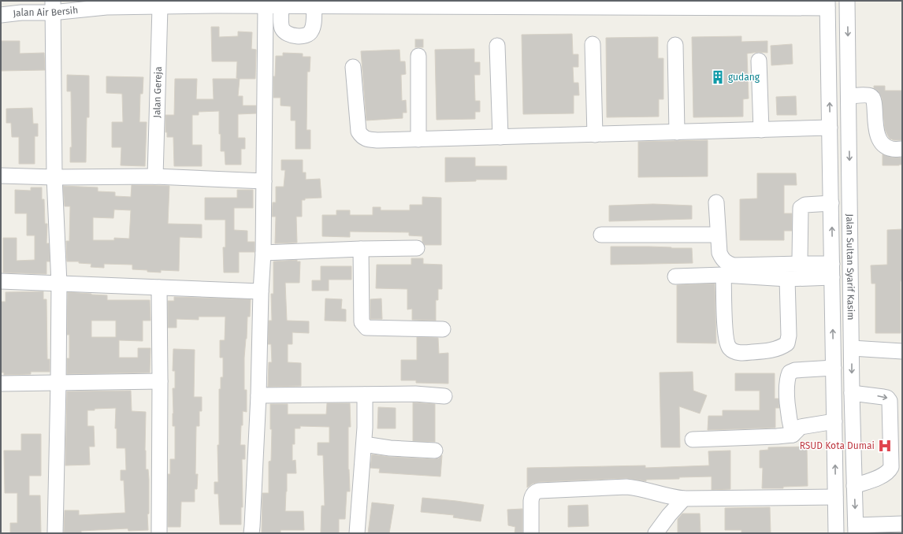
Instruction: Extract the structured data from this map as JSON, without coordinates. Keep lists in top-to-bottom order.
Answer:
{
  "streets": {
    "street": ["Jalan Air Bersih", "Jalan Gereja", "Jalan Sultan Syarif Kasim"]
  },
  "crossings": [
    ["Jalan Air Bersih", "Jalan Gereja"],
    ["Jalan Air Bersih", "Jalan Sultan Syarif Kasim"]
  ],
  "places": {
    "building": ["gudang"],
    "hospital": ["RSUD Kota Dumai"]
  }
}
